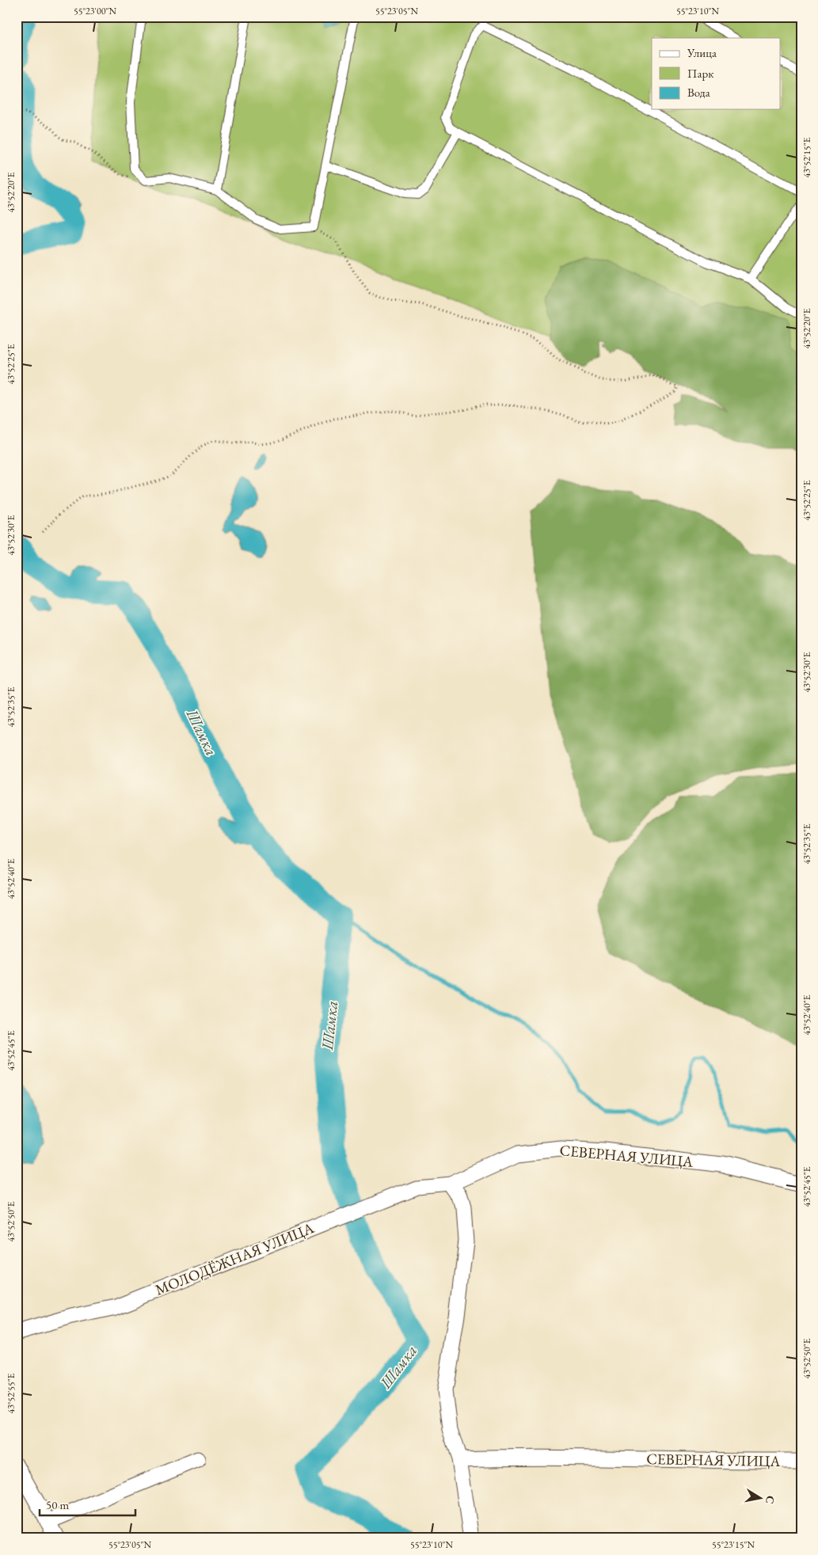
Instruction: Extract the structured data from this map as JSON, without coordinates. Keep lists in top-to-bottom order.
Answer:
{
  "streets": {
    "street": ["СЕВЕРНАЯ УЛИЦА", "МОЛОДЁЖНАЯ УЛИЦА"]
  },
  "crossings": [
    ["СЕВЕРНАЯ УЛИЦА", "МОЛОДЁЖНАЯ УЛИЦА"]
  ],
  "water": ["Шамка"],
  "legend": ["Улица", "Парк", "Вода"],
  "scale_bar": "50 m",
  "north": "right",
  "coordinates": [
    "55°23'00\"N",
    "55°23'05\"N",
    "55°23'10\"N",
    "43°52'15\"E",
    "43°52'20\"E",
    "43°52'25\"E",
    "43°52'30\"E",
    "43°52'35\"E",
    "43°52'40\"E",
    "43°52'45\"E",
    "43°52'50\"E",
    "43°52'55\"E",
    "55°23'15\"N"
  ]
}
